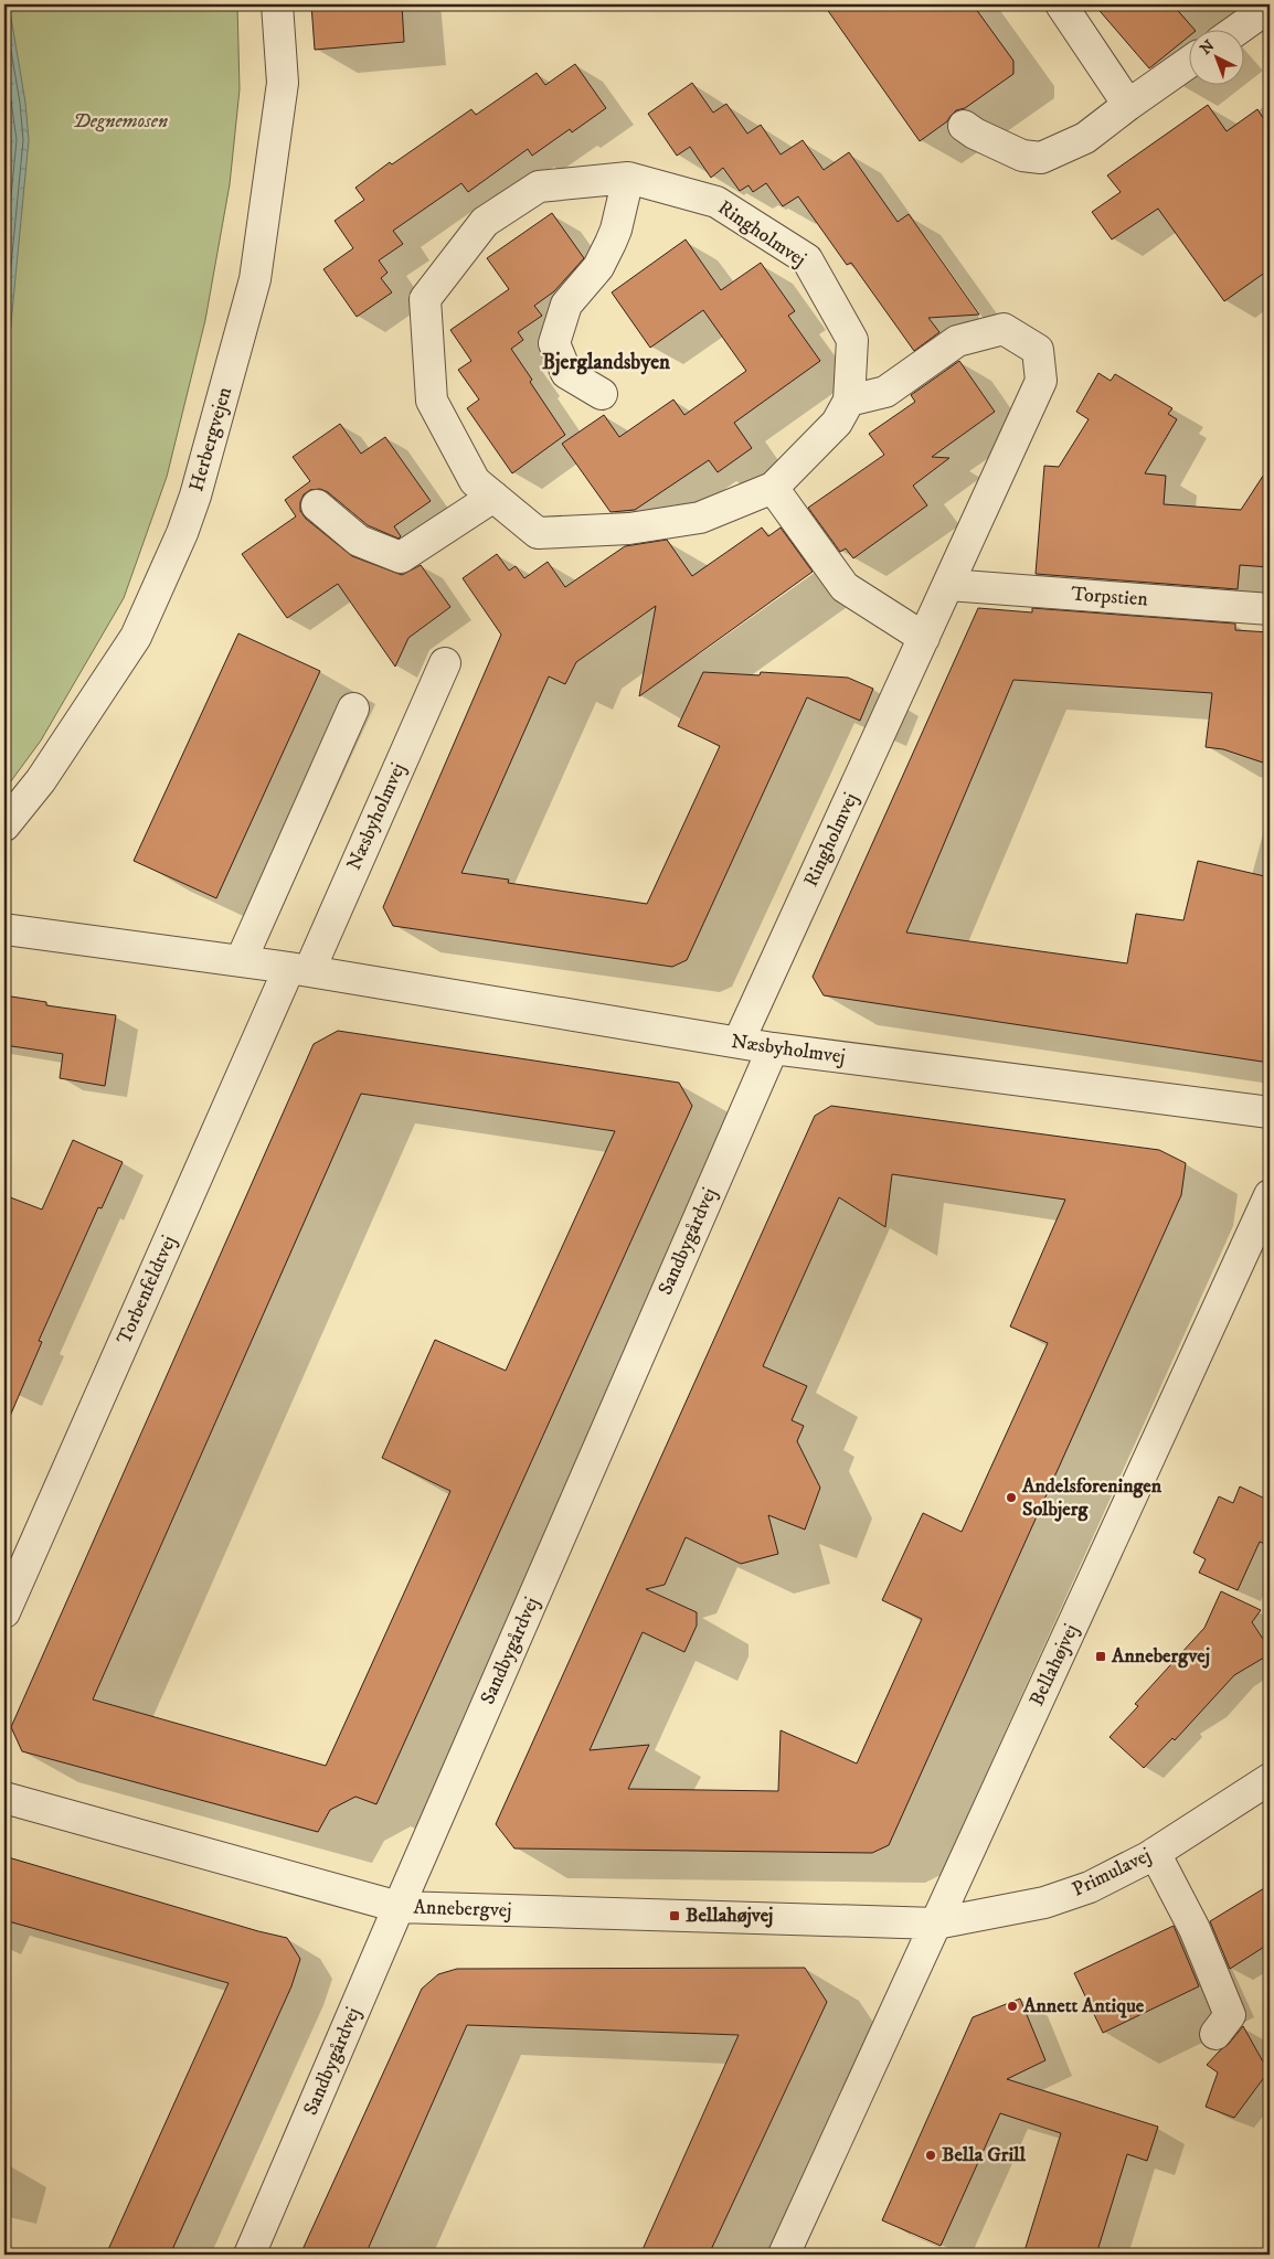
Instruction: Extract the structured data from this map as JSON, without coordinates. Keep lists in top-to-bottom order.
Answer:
{
  "streets": {
    "street": [
      "Ringholmvej",
      "Herbergvejen",
      "Torpstien",
      "Næsbyholmvej",
      "Sandbygårdvej",
      "Torbenfeldtvej",
      "Bellahøjvej",
      "Primulavej",
      "Annebergvej"
    ]
  },
  "crossings": [
    ["Ringholmvej", "Torpstien"],
    ["Ringholmvej", "Næsbyholmvej"],
    ["Næsbyholmvej", "Sandbygårdvej"],
    ["Næsbyholmvej", "Torbenfeldtvej"],
    ["Sandbygårdvej", "Annebergvej"],
    ["Bellahøjvej", "Primulavej"],
    ["Bellahøjvej", "Annebergvej"],
    ["Primulavej", "Annebergvej"]
  ],
  "districts": ["Bjerglandsbyen"],
  "parks": ["Degnemosen"],
  "places": {
    "other": ["Andelsforeningen Solbjerg", "Annett Antique", "Bella Grill"],
    "transit": ["Annebergvej", "Bellahøjvej"]
  },
  "north": "top left"
}
